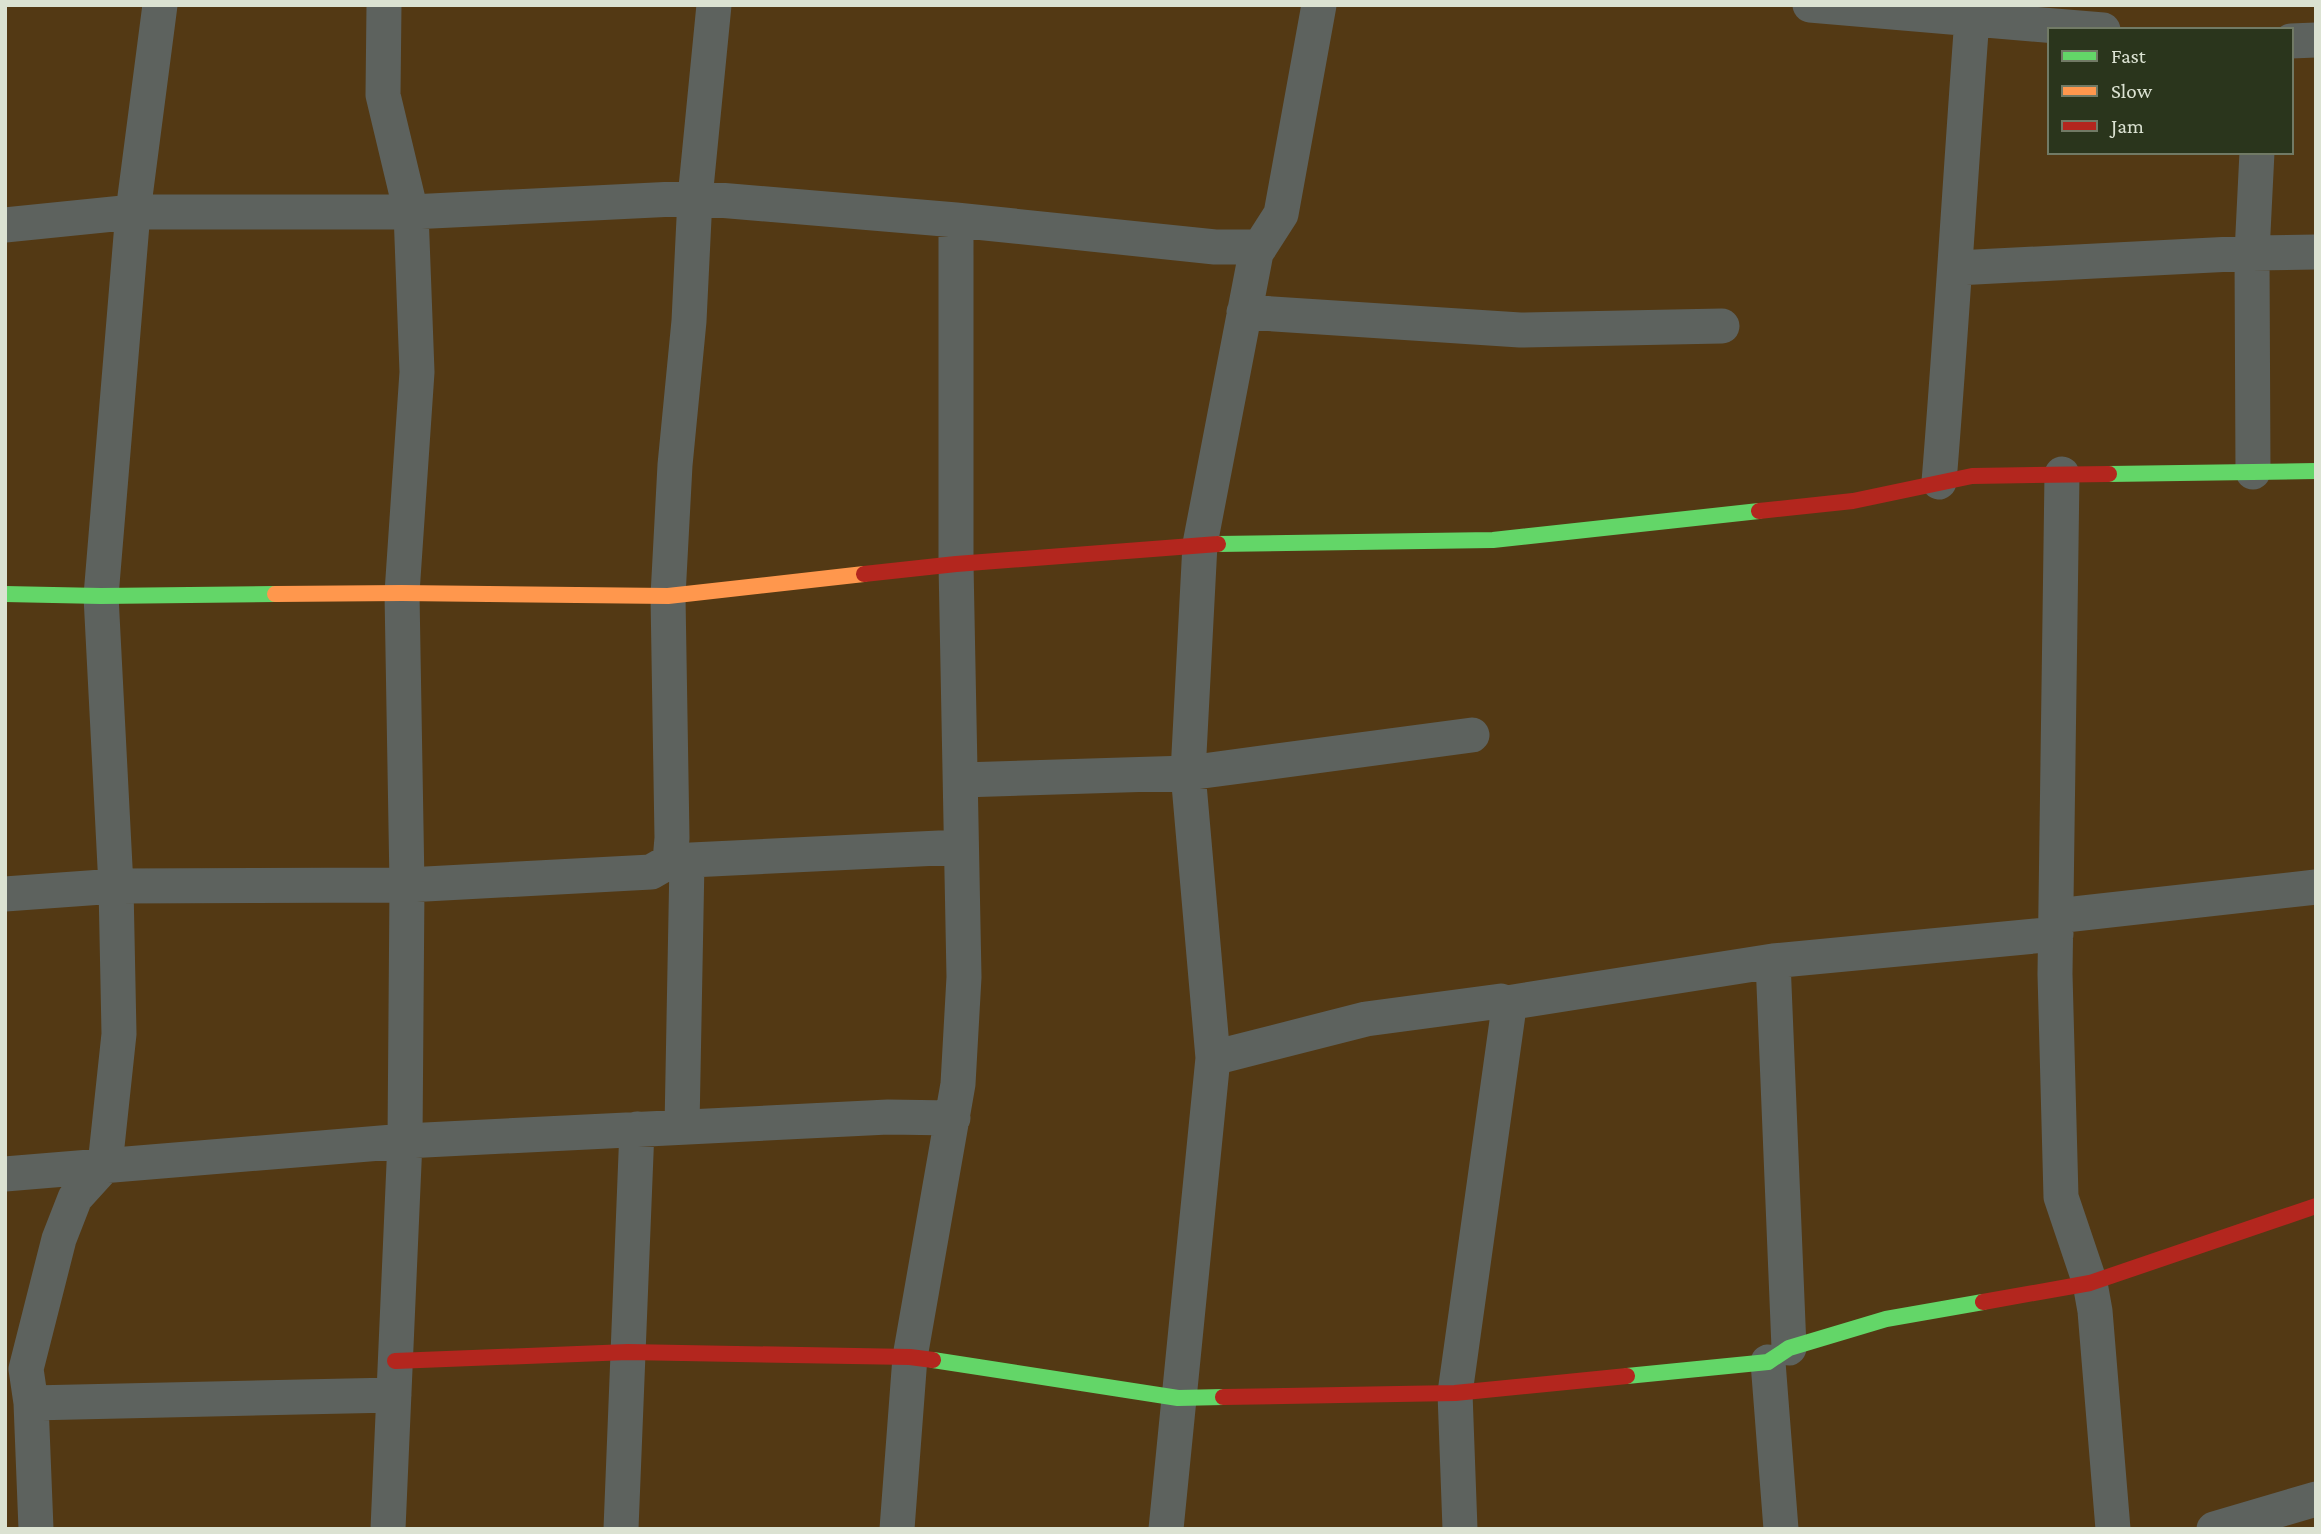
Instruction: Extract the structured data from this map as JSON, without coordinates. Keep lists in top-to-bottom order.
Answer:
{
  "legend": ["Fast", "Slow", "Jam"]
}
